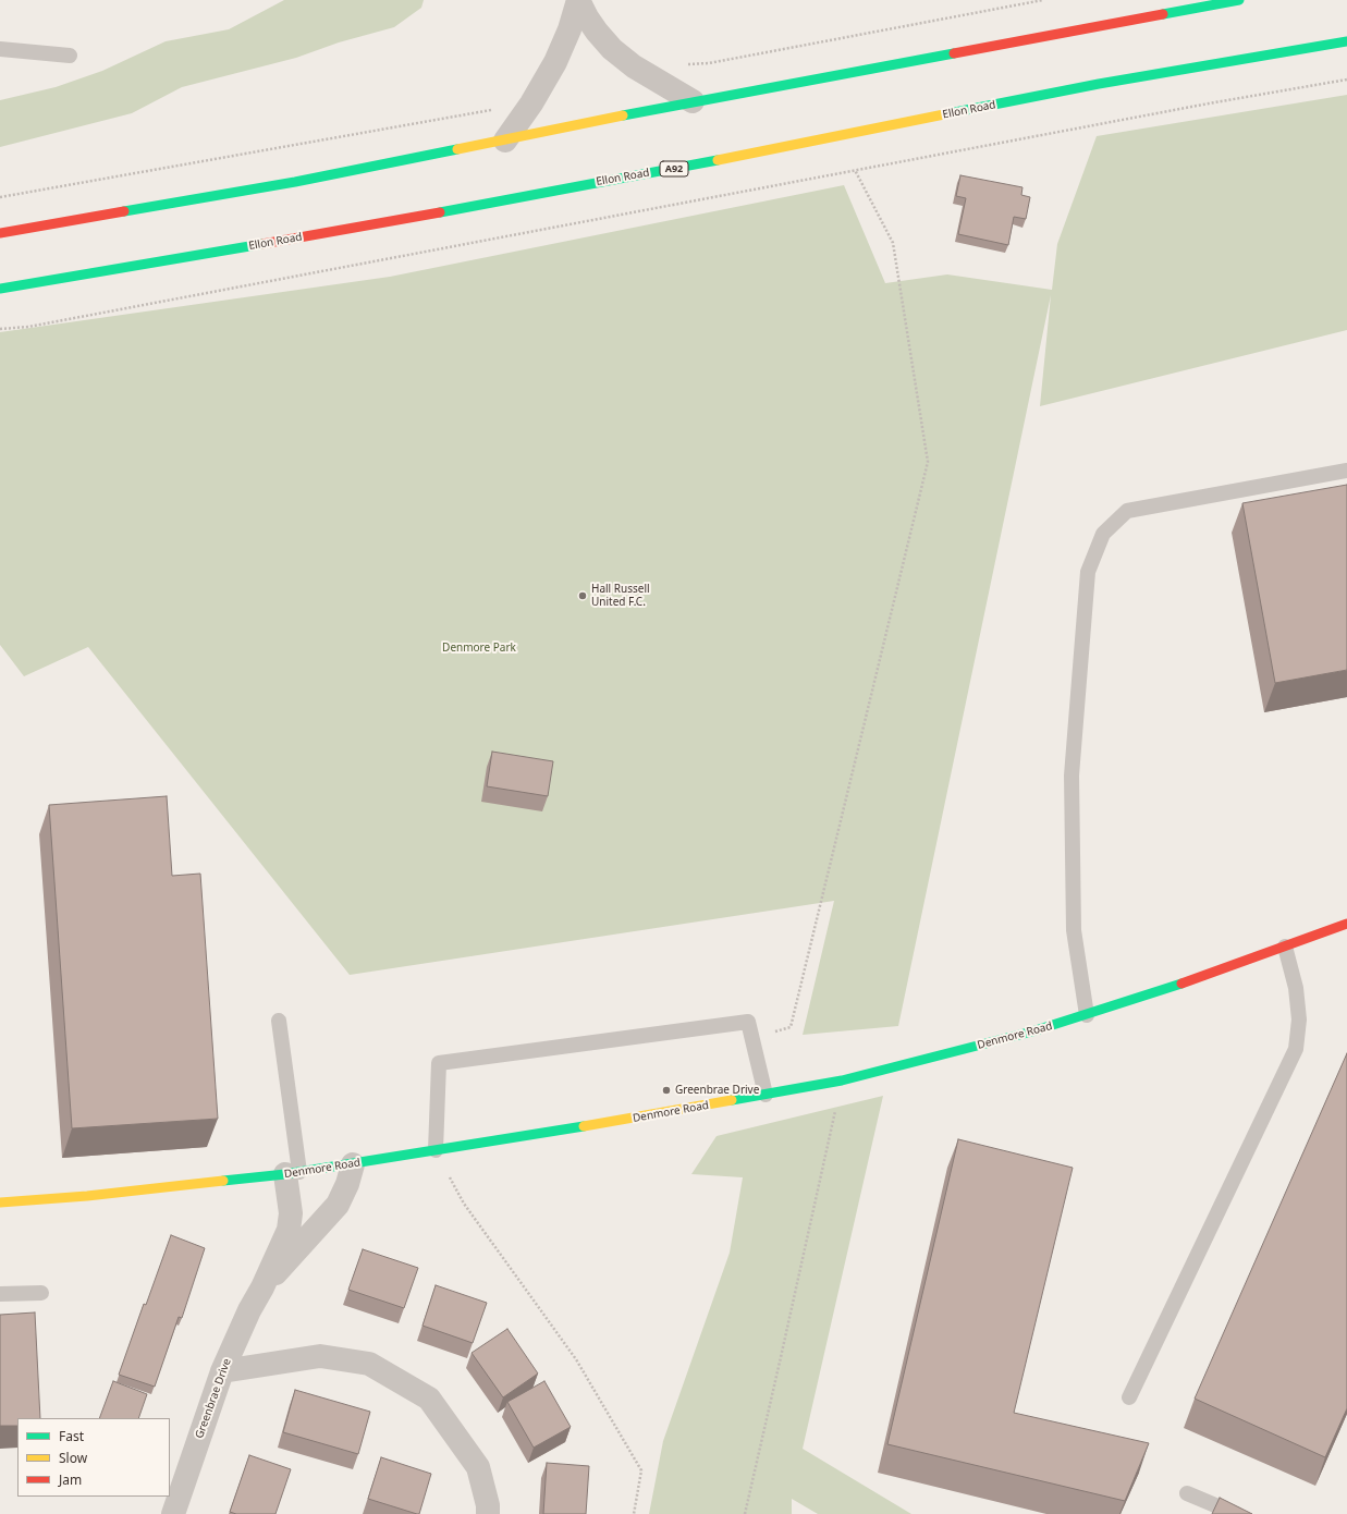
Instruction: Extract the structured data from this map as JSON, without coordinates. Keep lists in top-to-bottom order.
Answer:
{
  "streets": {
    "main road": ["Ellon Road", "A92", "Denmore Road"],
    "street": ["Greenbrae Drive"]
  },
  "crossings": [
    ["Denmore Road", "Greenbrae Drive"]
  ],
  "parks": ["Denmore Park"],
  "places": ["Hall Russell United F.C.", "Greenbrae Drive"],
  "legend": ["Fast", "Slow", "Jam"]
}
